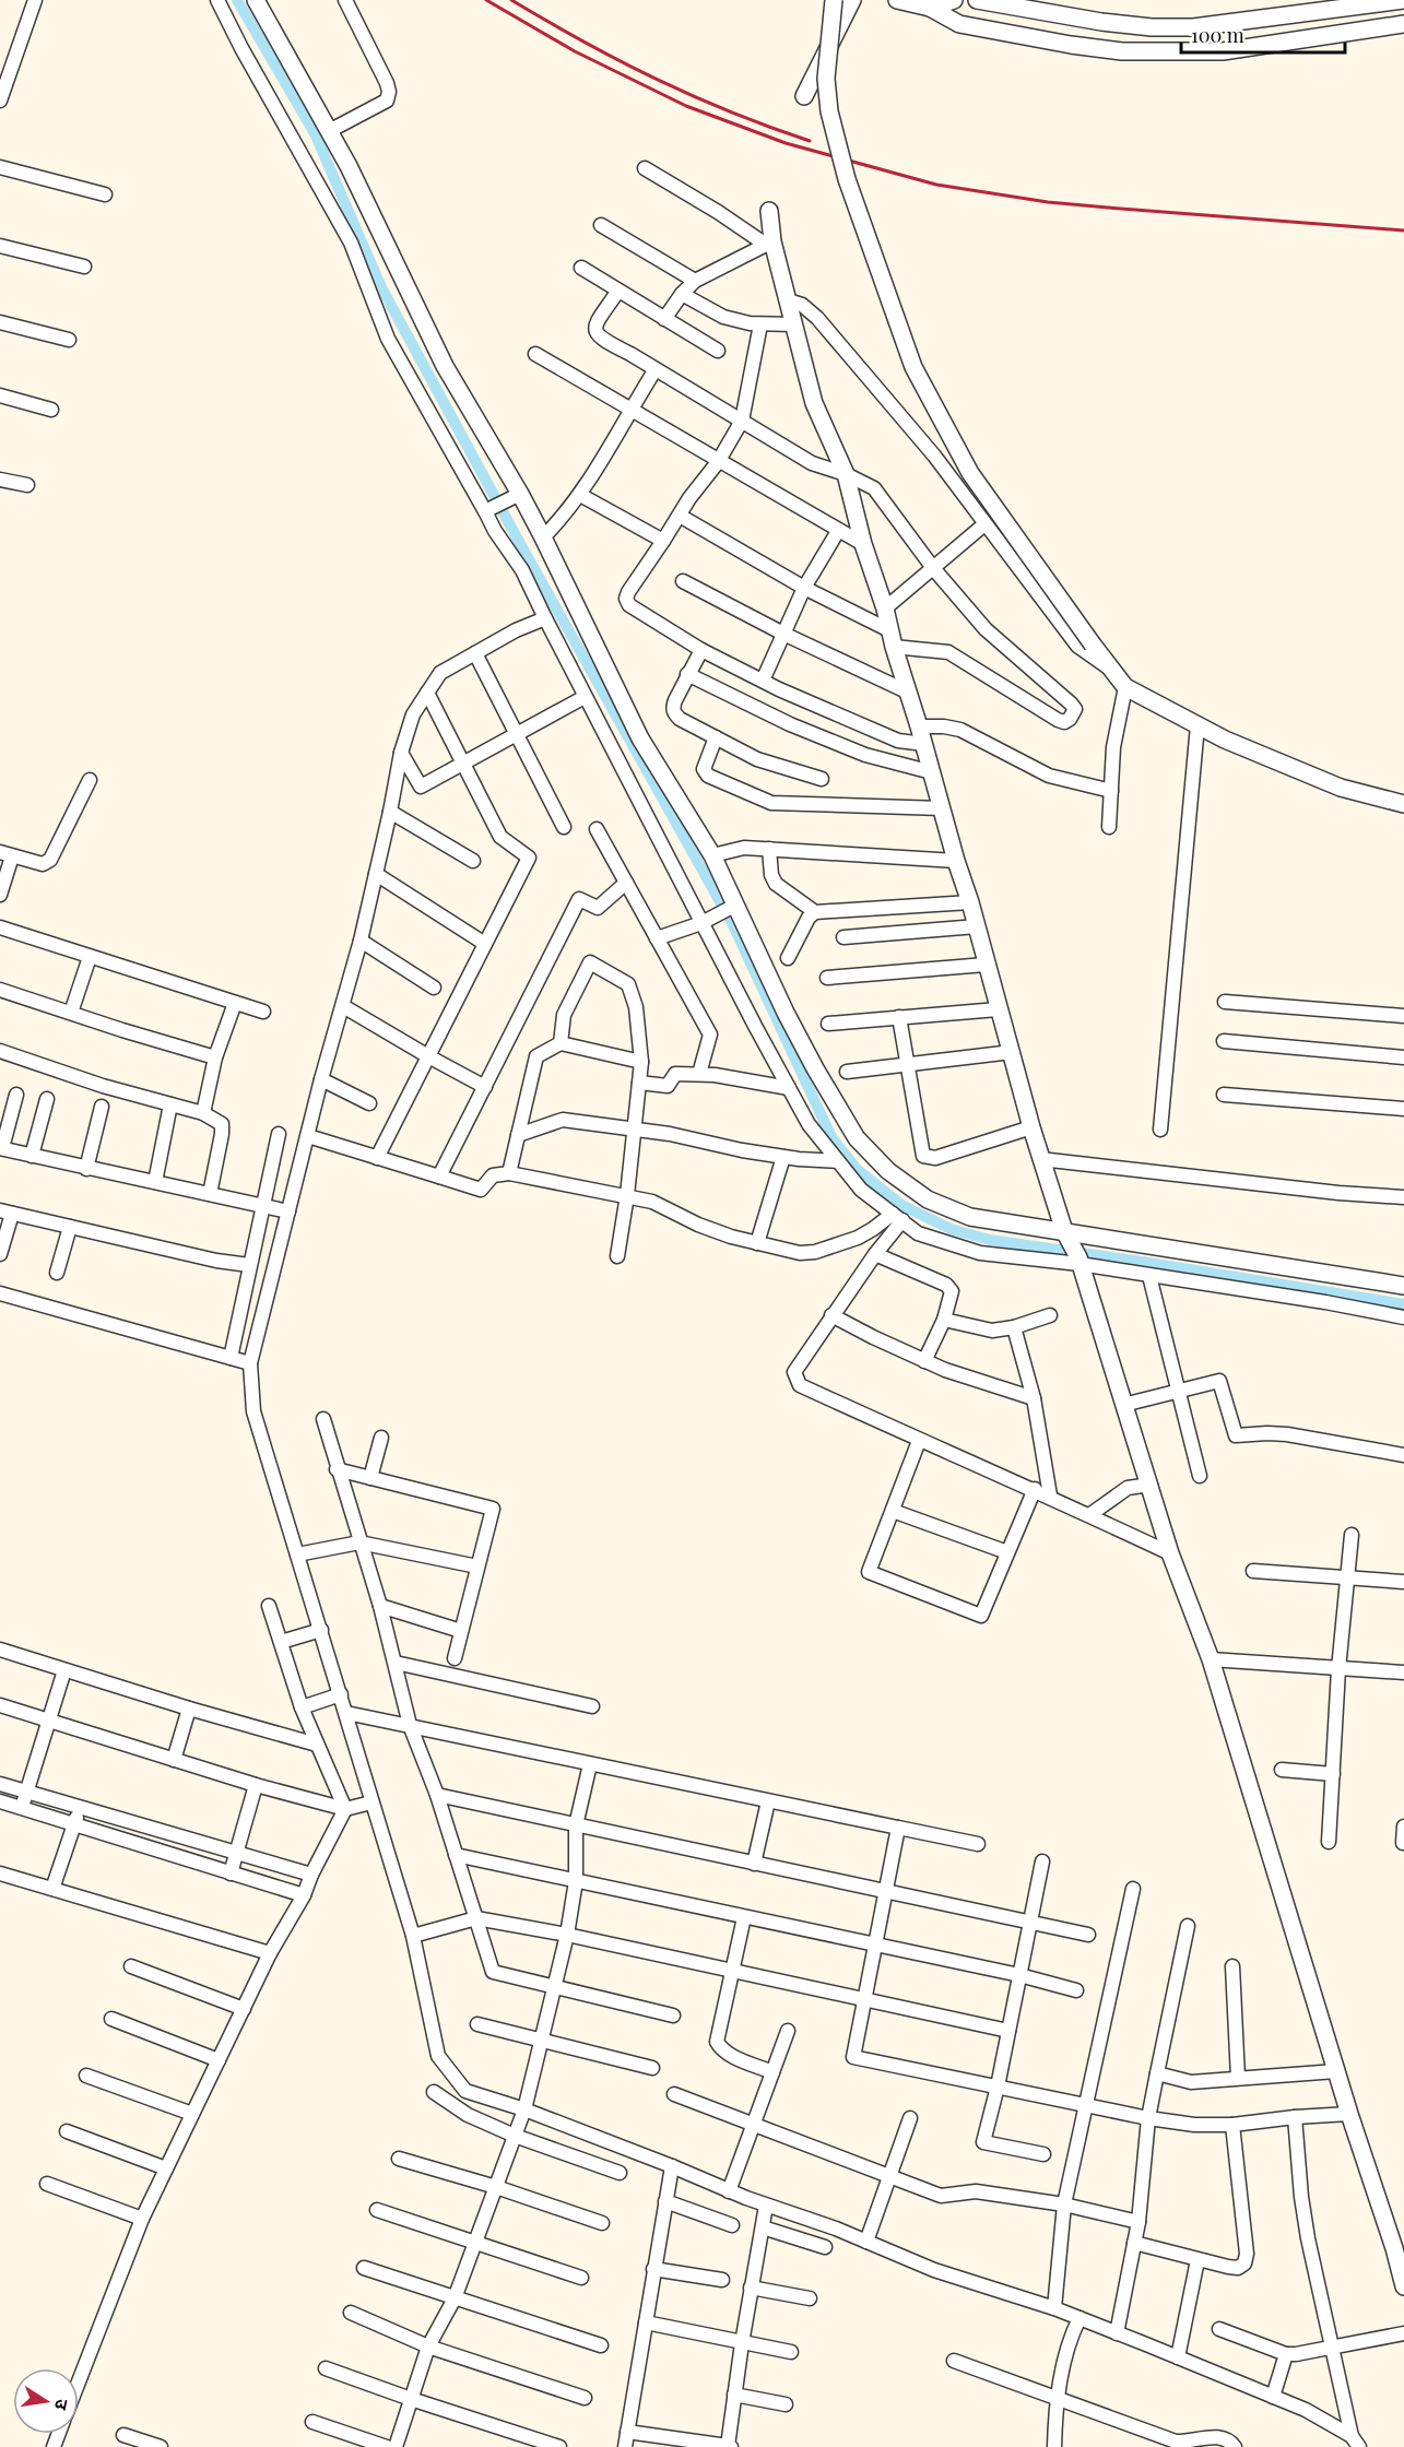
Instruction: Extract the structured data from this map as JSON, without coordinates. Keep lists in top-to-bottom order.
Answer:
{
  "scale_bar": "100 m",
  "north": "right"
}
